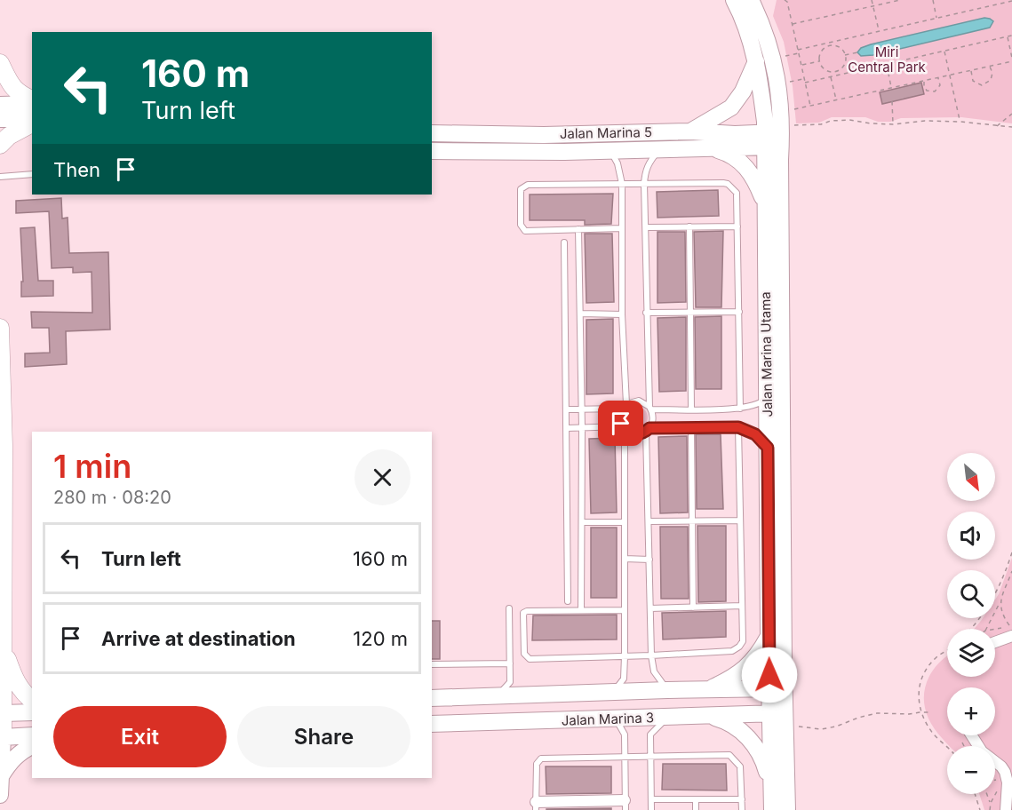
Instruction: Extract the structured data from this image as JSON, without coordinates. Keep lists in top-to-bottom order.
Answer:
{
  "streets": {
    "main road": ["Jalan Marina 5", "Jalan Marina Utama", "Jalan Marina 3"]
  },
  "crossings": [
    ["Jalan Marina 5", "Jalan Marina Utama"],
    ["Jalan Marina Utama", "Jalan Marina 3"]
  ],
  "parks": ["Miri Central Park"],
  "north": "bottom right",
  "page": {
    "turn": ["160 m", "Turn left"],
    "then": "Then",
    "heading": ["1 min", "280 m · 08:20"],
    "map_buttons": ["+", "−"],
    "list": [
      {
        "name": "Turn left",
        "value": "160 m"
      },
      {
        "name": "Arrive at destination",
        "value": "120 m"
      }
    ],
    "buttons": ["Exit", "Share"]
  }
}
